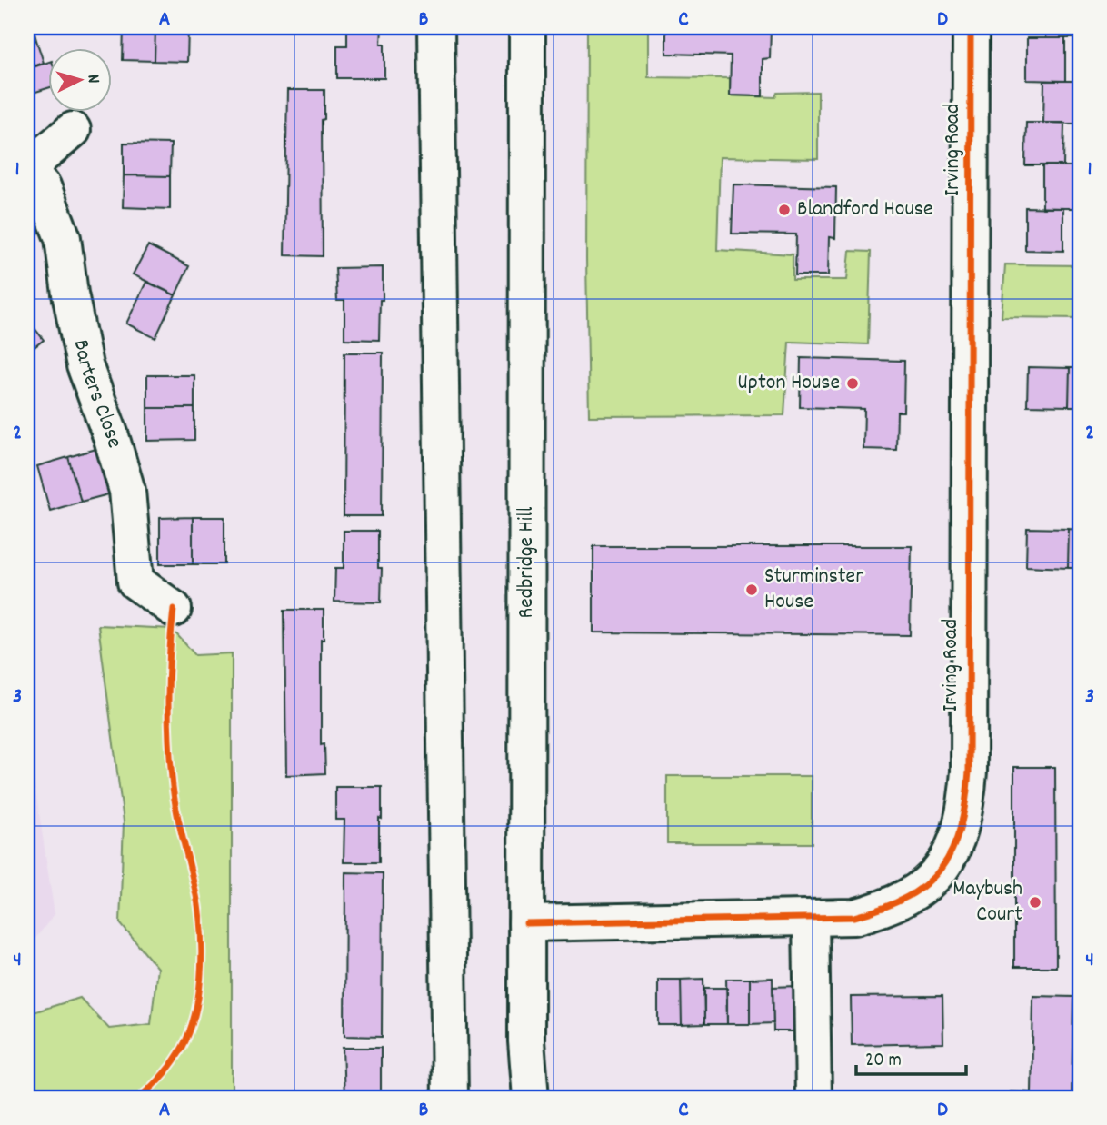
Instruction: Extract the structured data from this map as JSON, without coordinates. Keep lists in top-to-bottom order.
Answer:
{
  "streets": {
    "street": ["Irving Road", "Barters Close", "Redbridge Hill"]
  },
  "crossings": [
    ["Irving Road", "Redbridge Hill"]
  ],
  "places": [
    "Blandford House",
    "Upton House",
    "Sturminster House",
    "Maybush Court"
  ],
  "scale_bar": "20 m",
  "north": "right",
  "grid": {
    "columns": [
      "A",
      "B",
      "C",
      "D"
    ],
    "rows": [
      "1",
      "2",
      "3",
      "4"
    ]
  }
}
